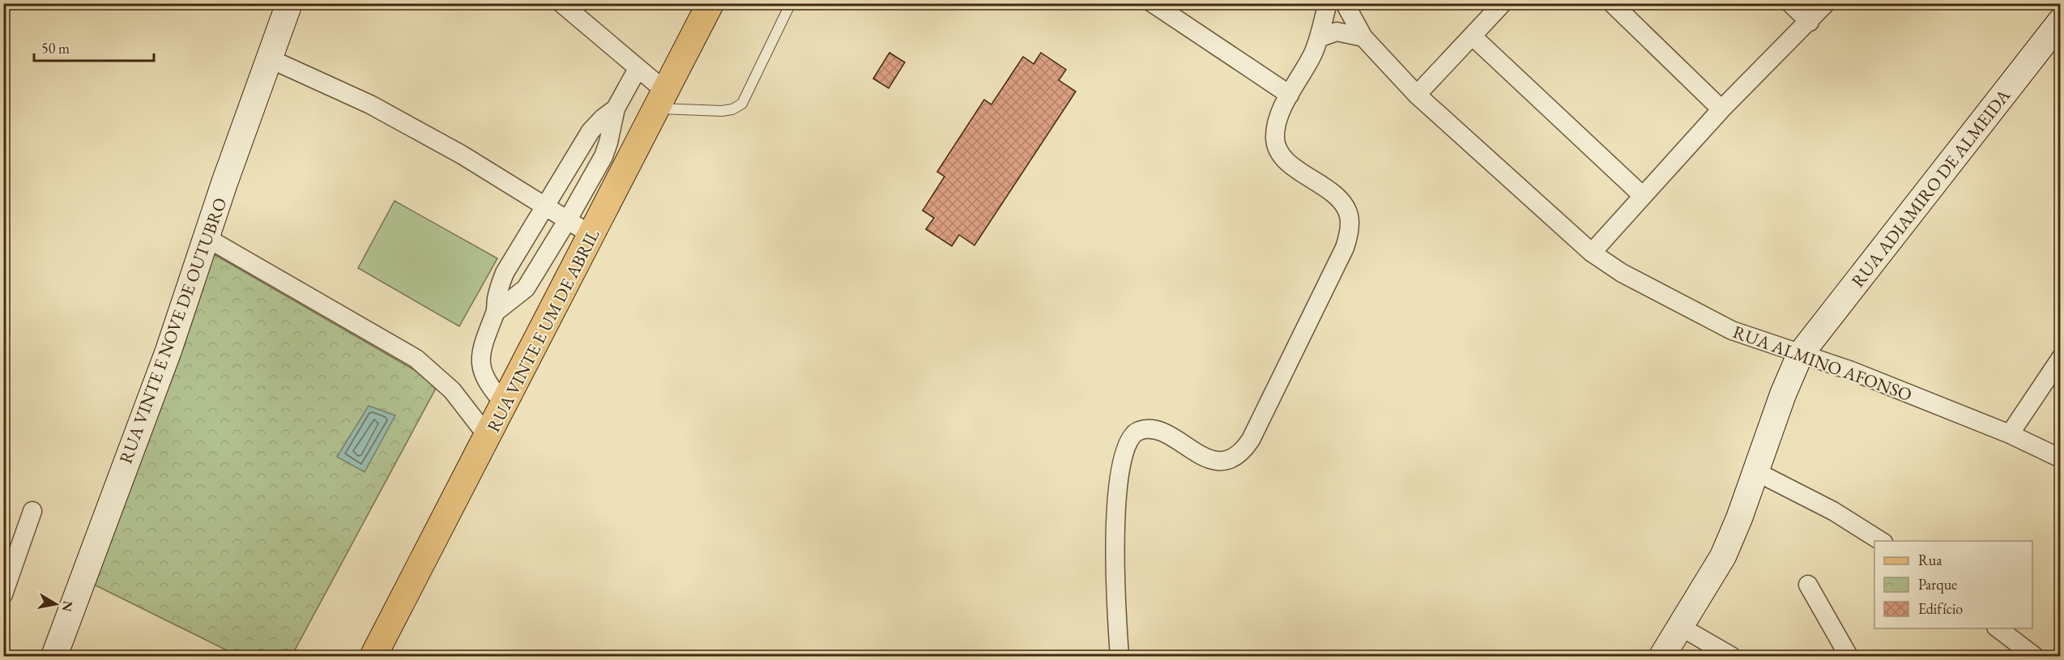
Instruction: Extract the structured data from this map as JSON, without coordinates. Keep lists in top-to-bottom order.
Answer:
{
  "streets": {
    "main road": ["RUA VINTE E UM DE ABRIL"],
    "street": ["RUA ADIAMIRO DE ALMEIDA", "RUA VINTE E NOVE DE OUTUBRO", "RUA ALMINO AFONSO"]
  },
  "crossings": [
    ["RUA ADIAMIRO DE ALMEIDA", "RUA ALMINO AFONSO"]
  ],
  "legend": ["Rua", "Parque", "Edifício"],
  "scale_bar": "50 m",
  "north": "right"
}
